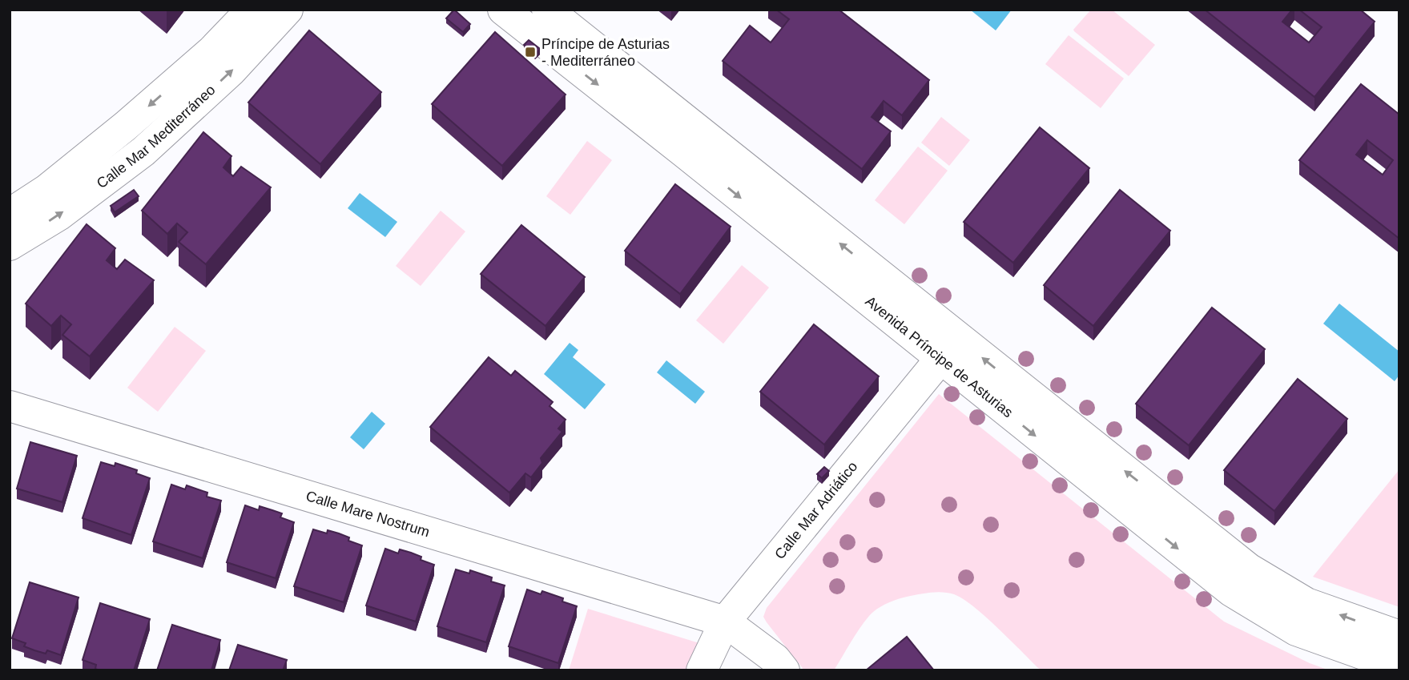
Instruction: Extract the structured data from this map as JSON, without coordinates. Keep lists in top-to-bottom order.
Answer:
{
  "streets": {
    "street": [
      "Calle Mar Mediterráneo",
      "Avenida Príncipe de Asturias",
      "Calle Mar Adriático",
      "Calle Mare Nostrum"
    ]
  },
  "crossings": [
    ["Avenida Príncipe de Asturias", "Calle Mar Adriático"],
    ["Calle Mar Adriático", "Calle Mare Nostrum"]
  ],
  "places": {
    "transit": ["Príncipe de Asturias - Mediterráneo"]
  }
}
